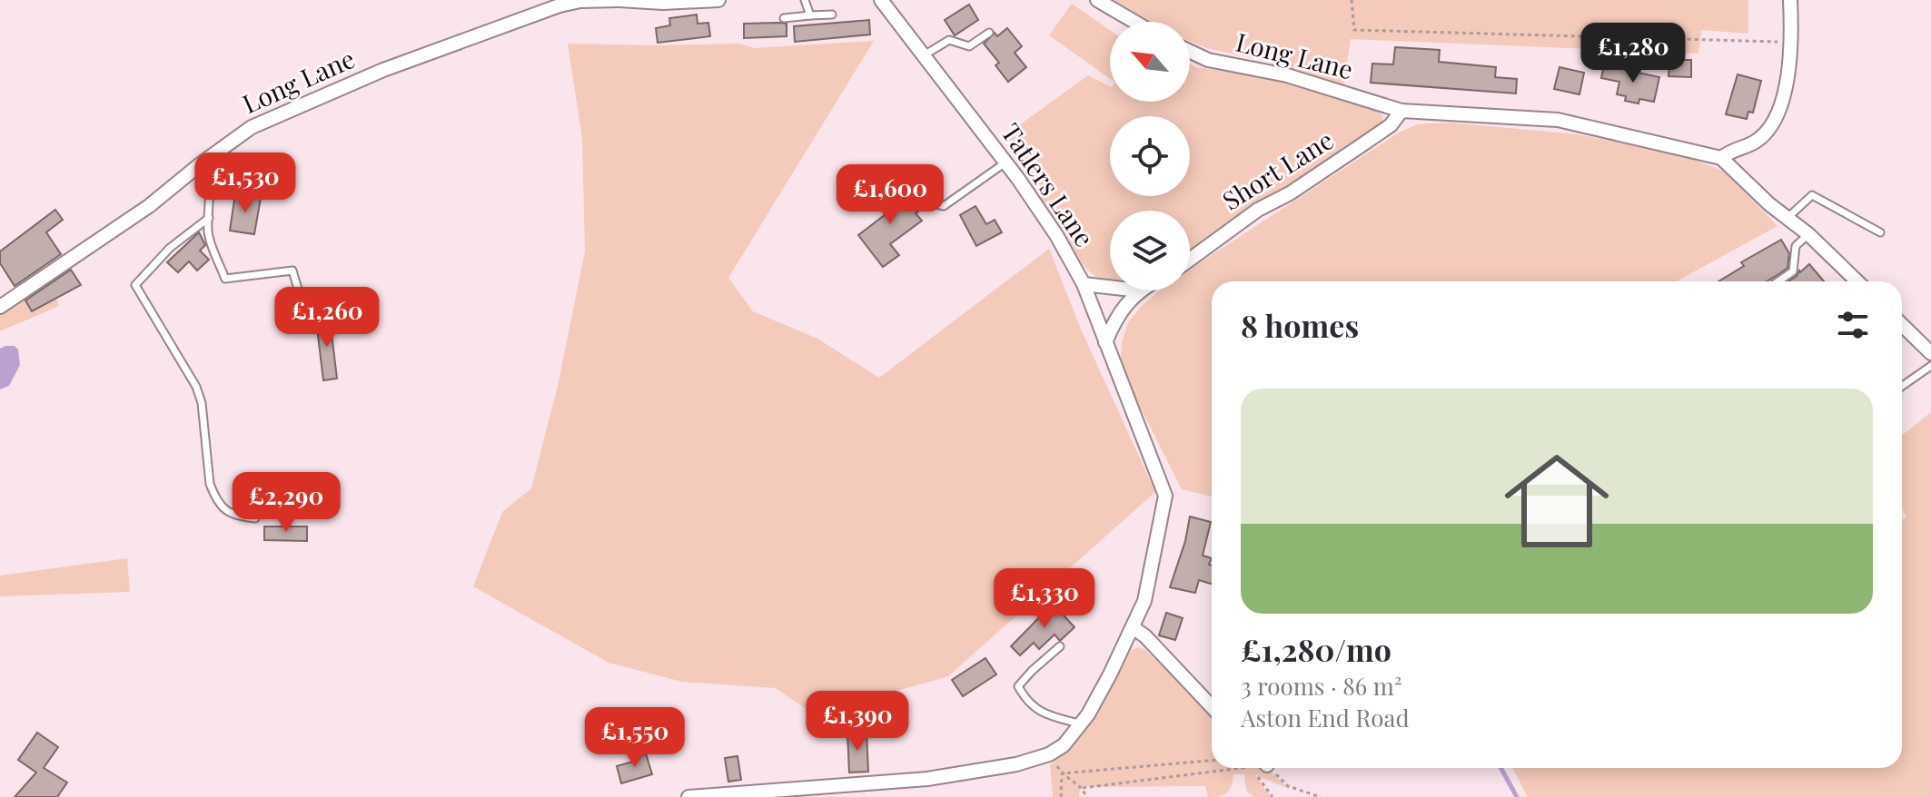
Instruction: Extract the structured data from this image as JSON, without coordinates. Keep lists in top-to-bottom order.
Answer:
{
  "streets": {
    "street": ["Long Lane", "Short Lane", "Tatlers Lane"]
  },
  "crossings": [
    ["Long Lane", "Short Lane"]
  ],
  "north": "top left",
  "page": {
    "price": [
      "£1,280",
      "£1,530",
      "£1,600",
      "£1,260",
      "£2,290",
      "£1,330",
      "£1,390",
      "£1,550"
    ],
    "heading": "8 homes",
    "list": [
      {
        "name": "£1,280/mo",
        "note": "3 rooms · 86 m² · Aston End Road"
      }
    ]
  }
}
